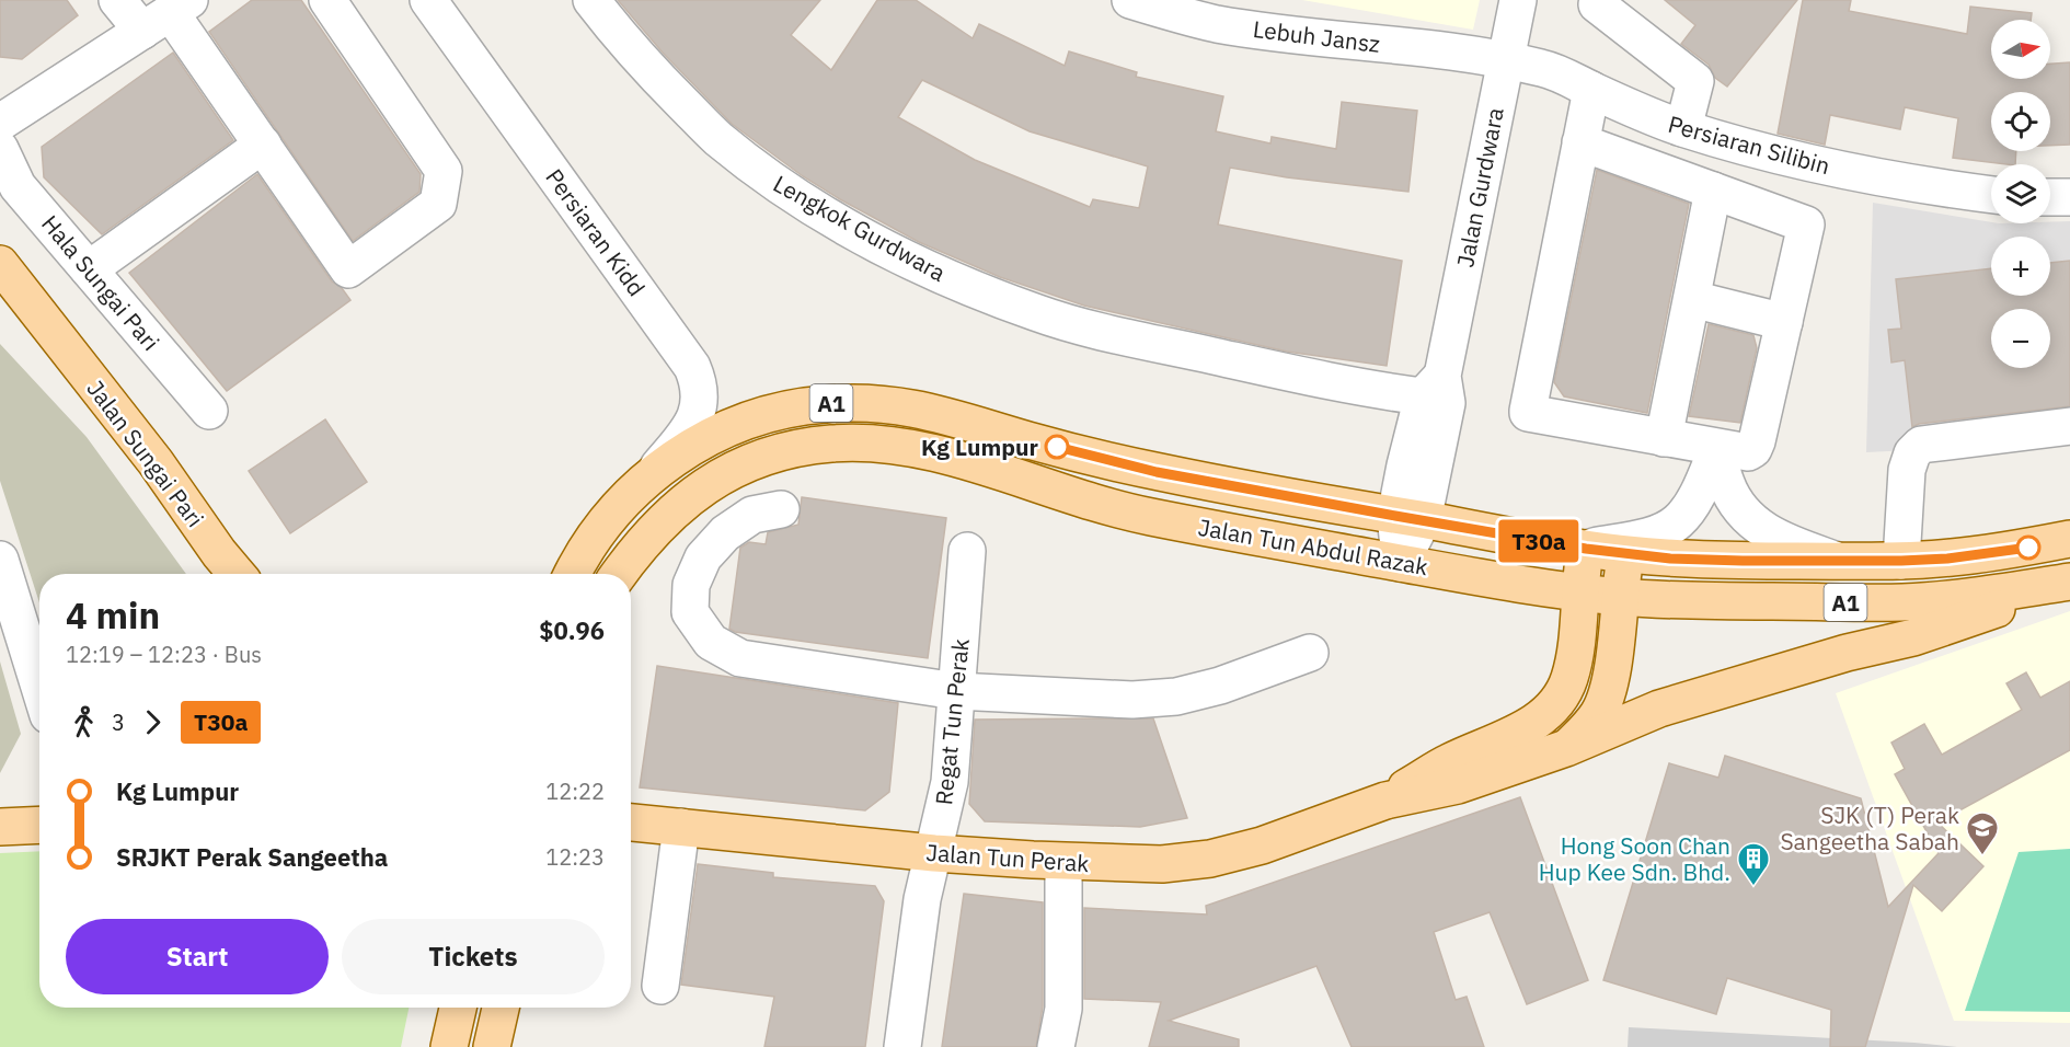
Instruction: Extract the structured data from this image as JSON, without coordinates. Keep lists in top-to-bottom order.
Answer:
{
  "streets": {
    "main road": [
      "A1",
      "Jalan Sungai Pari",
      "Jalan Tun Abdul Razak",
      "Jalan Tun Perak"
    ],
    "street": [
      "Lebuh Jansz",
      "Persiaran Silibin",
      "Jalan Gurdwara",
      "Lengkok Gurdwara",
      "Persiaran Kidd",
      "Hala Sungai Pari",
      "Regat Tun Perak"
    ]
  },
  "crossings": [
    ["Lebuh Jansz", "Persiaran Silibin"],
    ["Lebuh Jansz", "Jalan Gurdwara"],
    ["Persiaran Silibin", "Jalan Gurdwara"],
    ["Jalan Gurdwara", "Lengkok Gurdwara"],
    ["Jalan Gurdwara", "Jalan Tun Abdul Razak"],
    ["Persiaran Kidd", "Jalan Tun Abdul Razak"],
    ["Jalan Tun Abdul Razak", "Jalan Tun Perak"],
    ["Regat Tun Perak", "Jalan Tun Perak"]
  ],
  "places": {
    "other": ["Kg Lumpur"],
    "school or university": ["SJK (T) Perak Sangeetha Sabah"],
    "building": ["Hong Soon Chan Hup Kee Sdn. Bhd."]
  },
  "lines": ["bus line T30a"],
  "north": "right",
  "page": {
    "on_map": "T30a",
    "map_buttons": ["+", "−"],
    "heading": ["4 min", "12:19 – 12:23 · Bus", "$0.96"],
    "legs": ["3", "T30a"],
    "list": [
      {
        "name": "Kg Lumpur",
        "value": "12:22"
      },
      {
        "name": "SRJKT Perak Sangeetha",
        "value": "12:23"
      }
    ],
    "buttons": ["Start", "Tickets"]
  }
}
